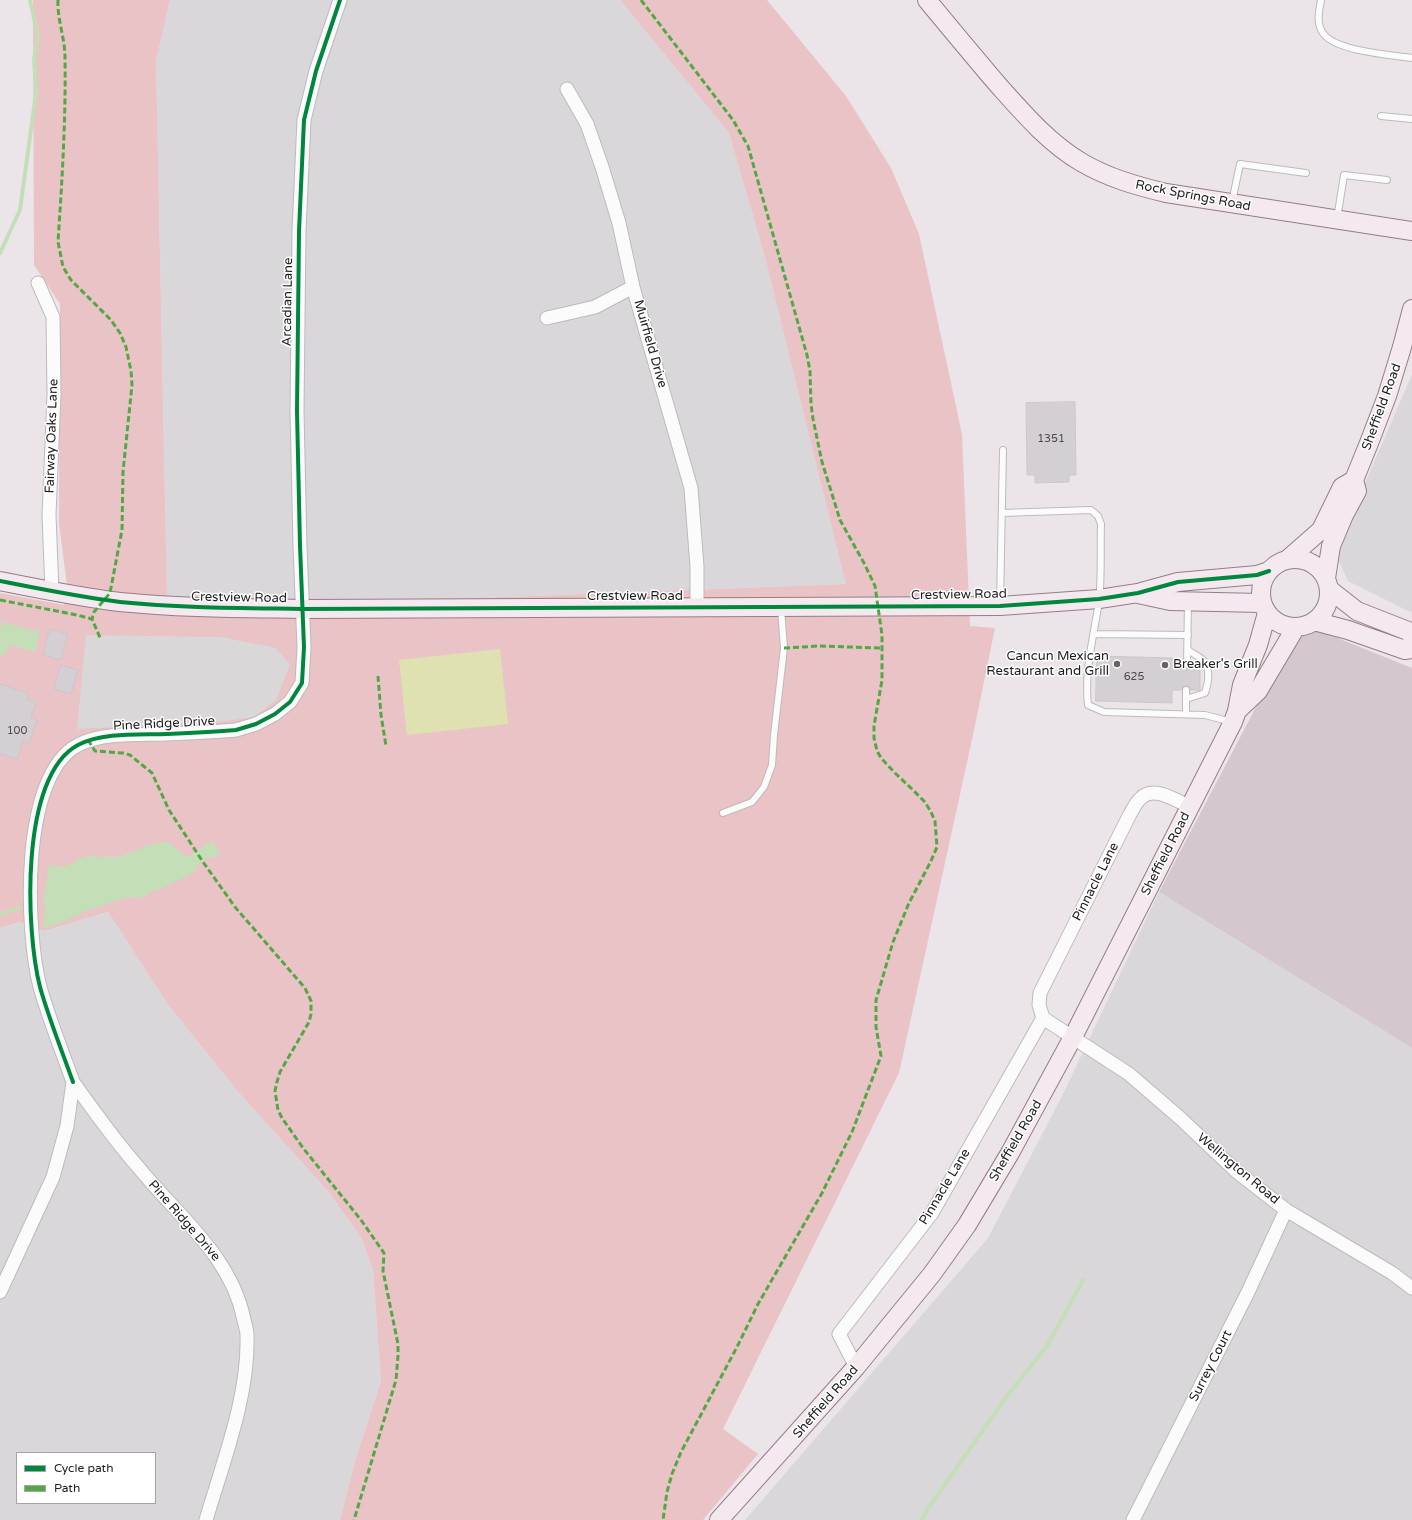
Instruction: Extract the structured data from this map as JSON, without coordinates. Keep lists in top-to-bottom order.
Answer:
{
  "streets": {
    "street": [
      "Rock Springs Road",
      "Arcadian Lane",
      "Muirfield Drive",
      "Sheffield Road",
      "Fairway Oaks Lane",
      "Crestview Road",
      "Pine Ridge Drive",
      "Pinnacle Lane",
      "Wellington Road",
      "Surrey Court"
    ]
  },
  "crossings": [
    ["Arcadian Lane", "Crestview Road"],
    ["Arcadian Lane", "Pine Ridge Drive"],
    ["Muirfield Drive", "Crestview Road"],
    ["Sheffield Road", "Crestview Road"],
    ["Sheffield Road", "Pinnacle Lane"],
    ["Sheffield Road", "Wellington Road"],
    ["Fairway Oaks Lane", "Crestview Road"],
    ["Crestview Road", "Pine Ridge Drive"],
    ["Wellington Road", "Surrey Court"]
  ],
  "places": ["Cancun Mexican Restaurant and Grill", "Breaker's Grill"],
  "house_numbers": ["1351", "625", "100"],
  "legend": ["Cycle path", "Path"]
}
